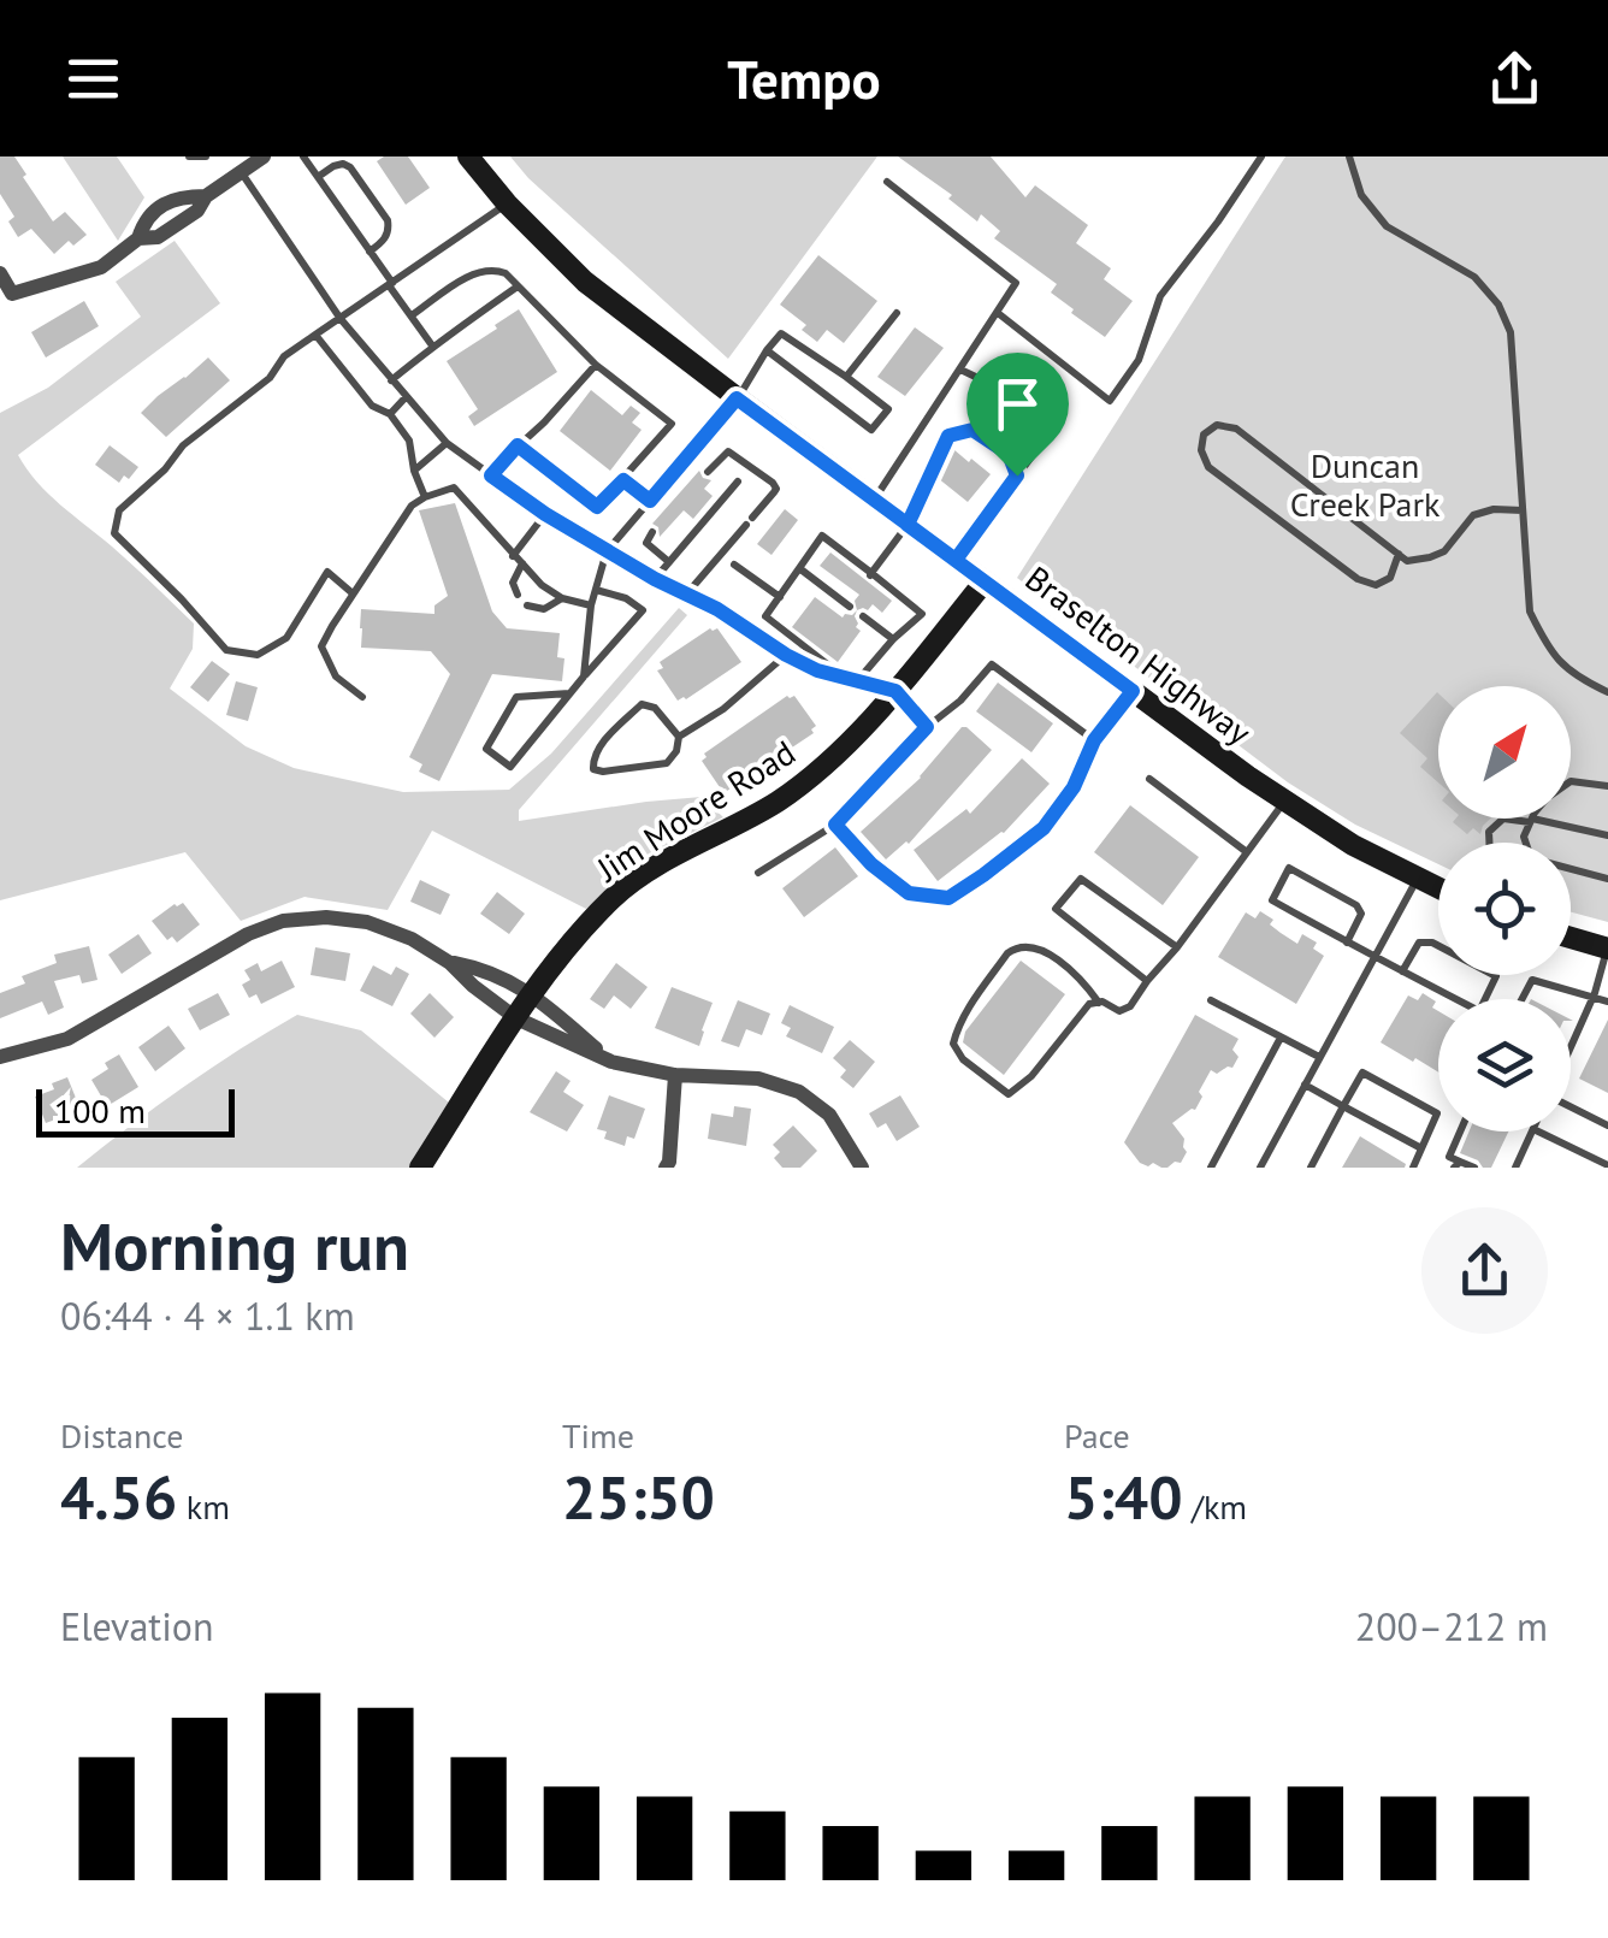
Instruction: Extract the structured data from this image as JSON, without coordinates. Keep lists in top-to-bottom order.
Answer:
{
  "streets": {
    "main road": ["Braselton Highway", "Jim Moore Road"]
  },
  "crossings": [
    ["Braselton Highway", "Jim Moore Road"]
  ],
  "parks": ["Duncan Creek Park"],
  "scale_bar": "100 m",
  "north": "top right",
  "page": {
    "header": "Tempo",
    "scale": "100 m",
    "heading": ["Morning run", "06:44 · 4 × 1.1 km"],
    "stats": [
      ["Distance", "4.56 km"],
      ["Time", "25:50"],
      ["Pace", "5:40 /km"]
    ],
    "chart": ["Elevation", "200–212 m"]
  }
}
